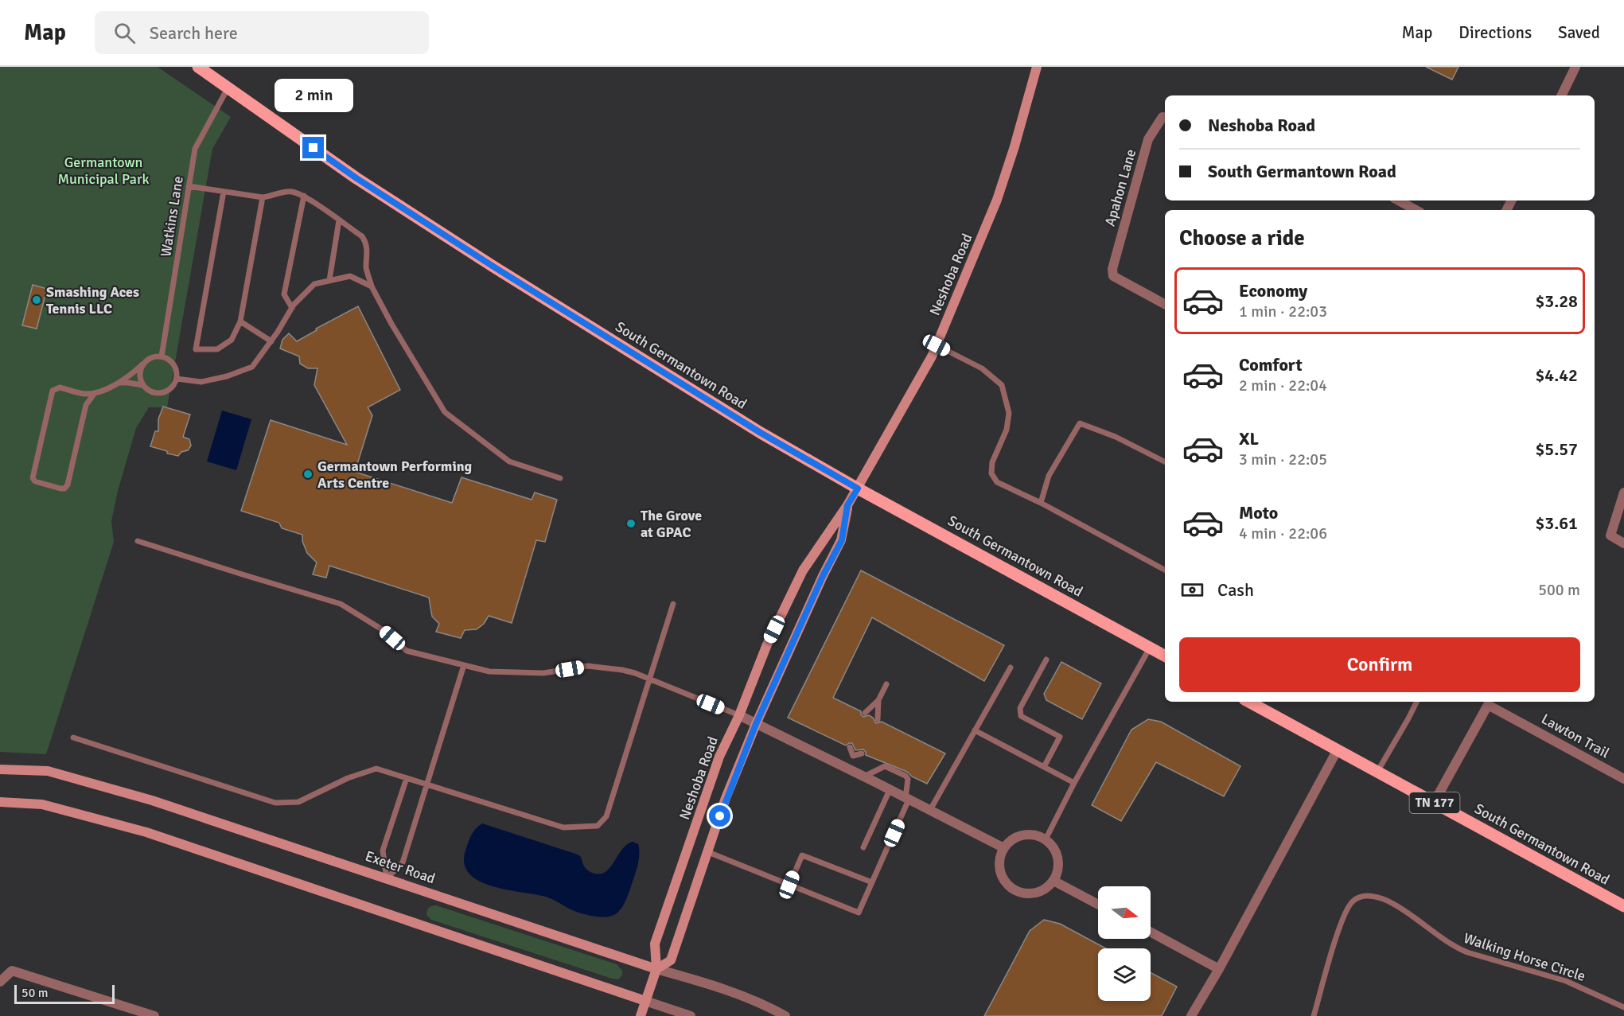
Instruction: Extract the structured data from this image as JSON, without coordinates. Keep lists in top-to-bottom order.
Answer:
{
  "streets": {
    "main road": ["South Germantown Road", "TN 177"],
    "street": [
      "Apahon Lane",
      "Neshoba Road",
      "Lawton Trail",
      "Exeter Road"
    ],
    "lane": ["Watkins Lane", "Walking Horse Circle"]
  },
  "crossings": [
    ["Watkins Lane", "South Germantown Road"],
    ["Neshoba Road", "South Germantown Road"],
    ["Neshoba Road", "Exeter Road"],
    ["South Germantown Road", "Lawton Trail"]
  ],
  "parks": ["Germantown Municipal Park"],
  "places": ["Smashing Aces Tennis LLC", "Germantown Performing Arts Centre", "The Grove at GPAC"],
  "scale_bar": "50 m",
  "north": "right",
  "page": {
    "header": "Map",
    "search": "Search here",
    "nav": ["Map", "Directions", "Saved"],
    "bubble": "2 min",
    "banner": ["Neshoba Road", "South Germantown Road"],
    "heading": "Choose a ride",
    "list": [
      {
        "name": "Economy",
        "note": "1 min · 22:03",
        "value": "$3.28"
      },
      {
        "name": "Comfort",
        "note": "2 min · 22:04",
        "value": "$4.42"
      },
      {
        "name": "XL",
        "note": "3 min · 22:05",
        "value": "$5.57"
      },
      {
        "name": "Moto",
        "note": "4 min · 22:06",
        "value": "$3.61"
      }
    ],
    "pay": ["Cash", "500 m"],
    "buttons": "Confirm",
    "scale": "50 m"
  }
}
